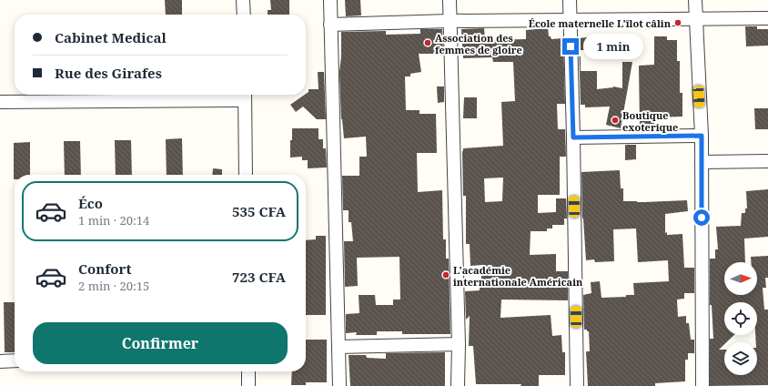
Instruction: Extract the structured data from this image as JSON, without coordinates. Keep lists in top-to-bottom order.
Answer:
{
  "places": [
    "École maternelle L'îlot câlin",
    "Association des femmes de gloire",
    "Boutique exoterique",
    "L'académie internationale Américain"
  ],
  "north": "right",
  "page": {
    "banner": ["Cabinet Medical", "Rue des Girafes"],
    "bubble": "1 min",
    "list": [
      {
        "name": "Éco",
        "note": "1 min · 20:14",
        "value": "535 CFA"
      },
      {
        "name": "Confort",
        "note": "2 min · 20:15",
        "value": "723 CFA"
      }
    ],
    "buttons": "Confirmer"
  }
}
